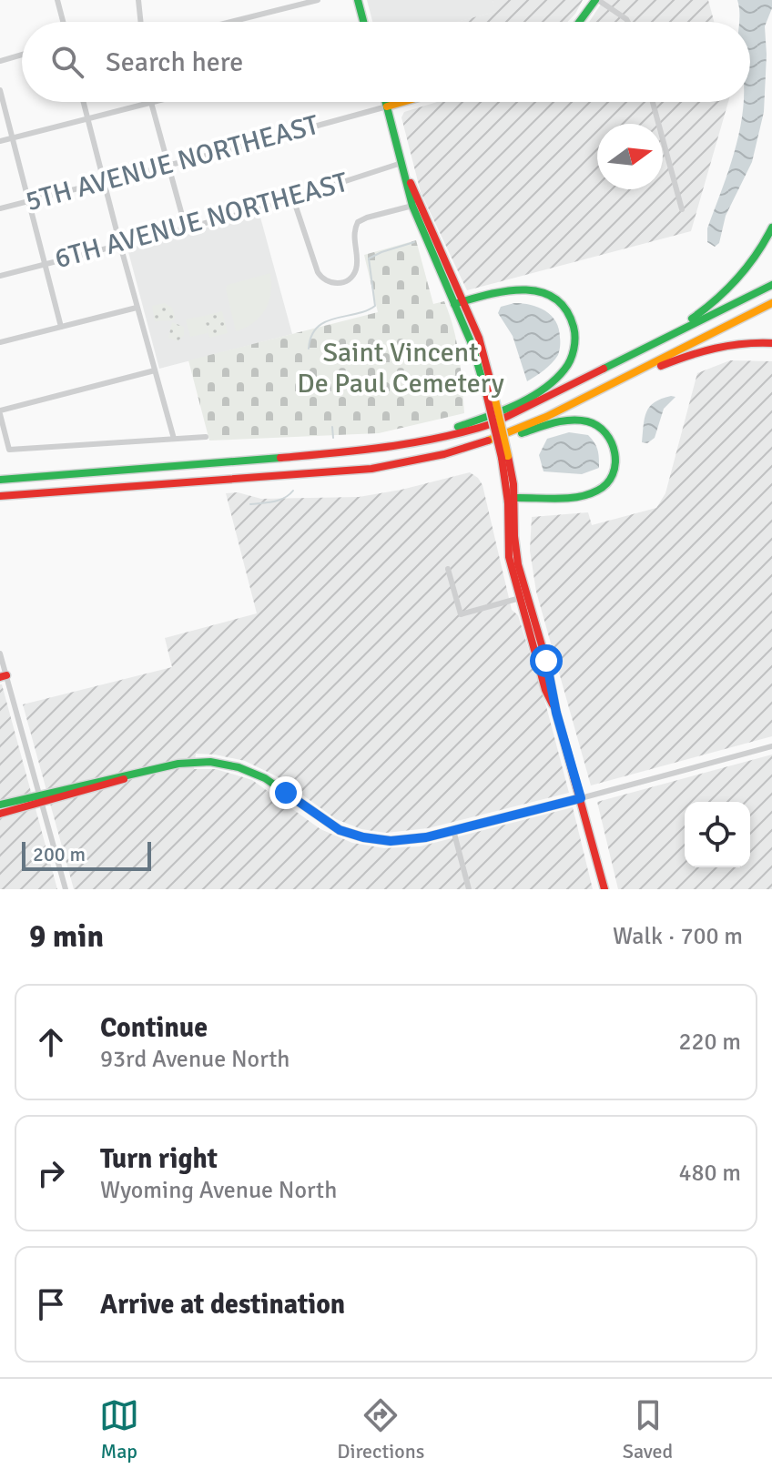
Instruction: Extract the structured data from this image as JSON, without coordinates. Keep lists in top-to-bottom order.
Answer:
{
  "streets": {
    "street": ["5TH AVENUE NORTHEAST", "6TH AVENUE NORTHEAST"]
  },
  "parks": ["Saint Vincent De Paul Cemetery"],
  "scale_bar": "200 m",
  "north": "right",
  "page": {
    "search": "Search here",
    "scale": "200 m",
    "heading": ["9 min", "Walk · 700 m"],
    "list": [
      ["Continue", "93rd Avenue North", "220 m"],
      ["Turn right", "Wyoming Avenue North", "480 m"],
      "Arrive at destination"
    ],
    "nav": ["Map", "Directions", "Saved"]
  }
}
